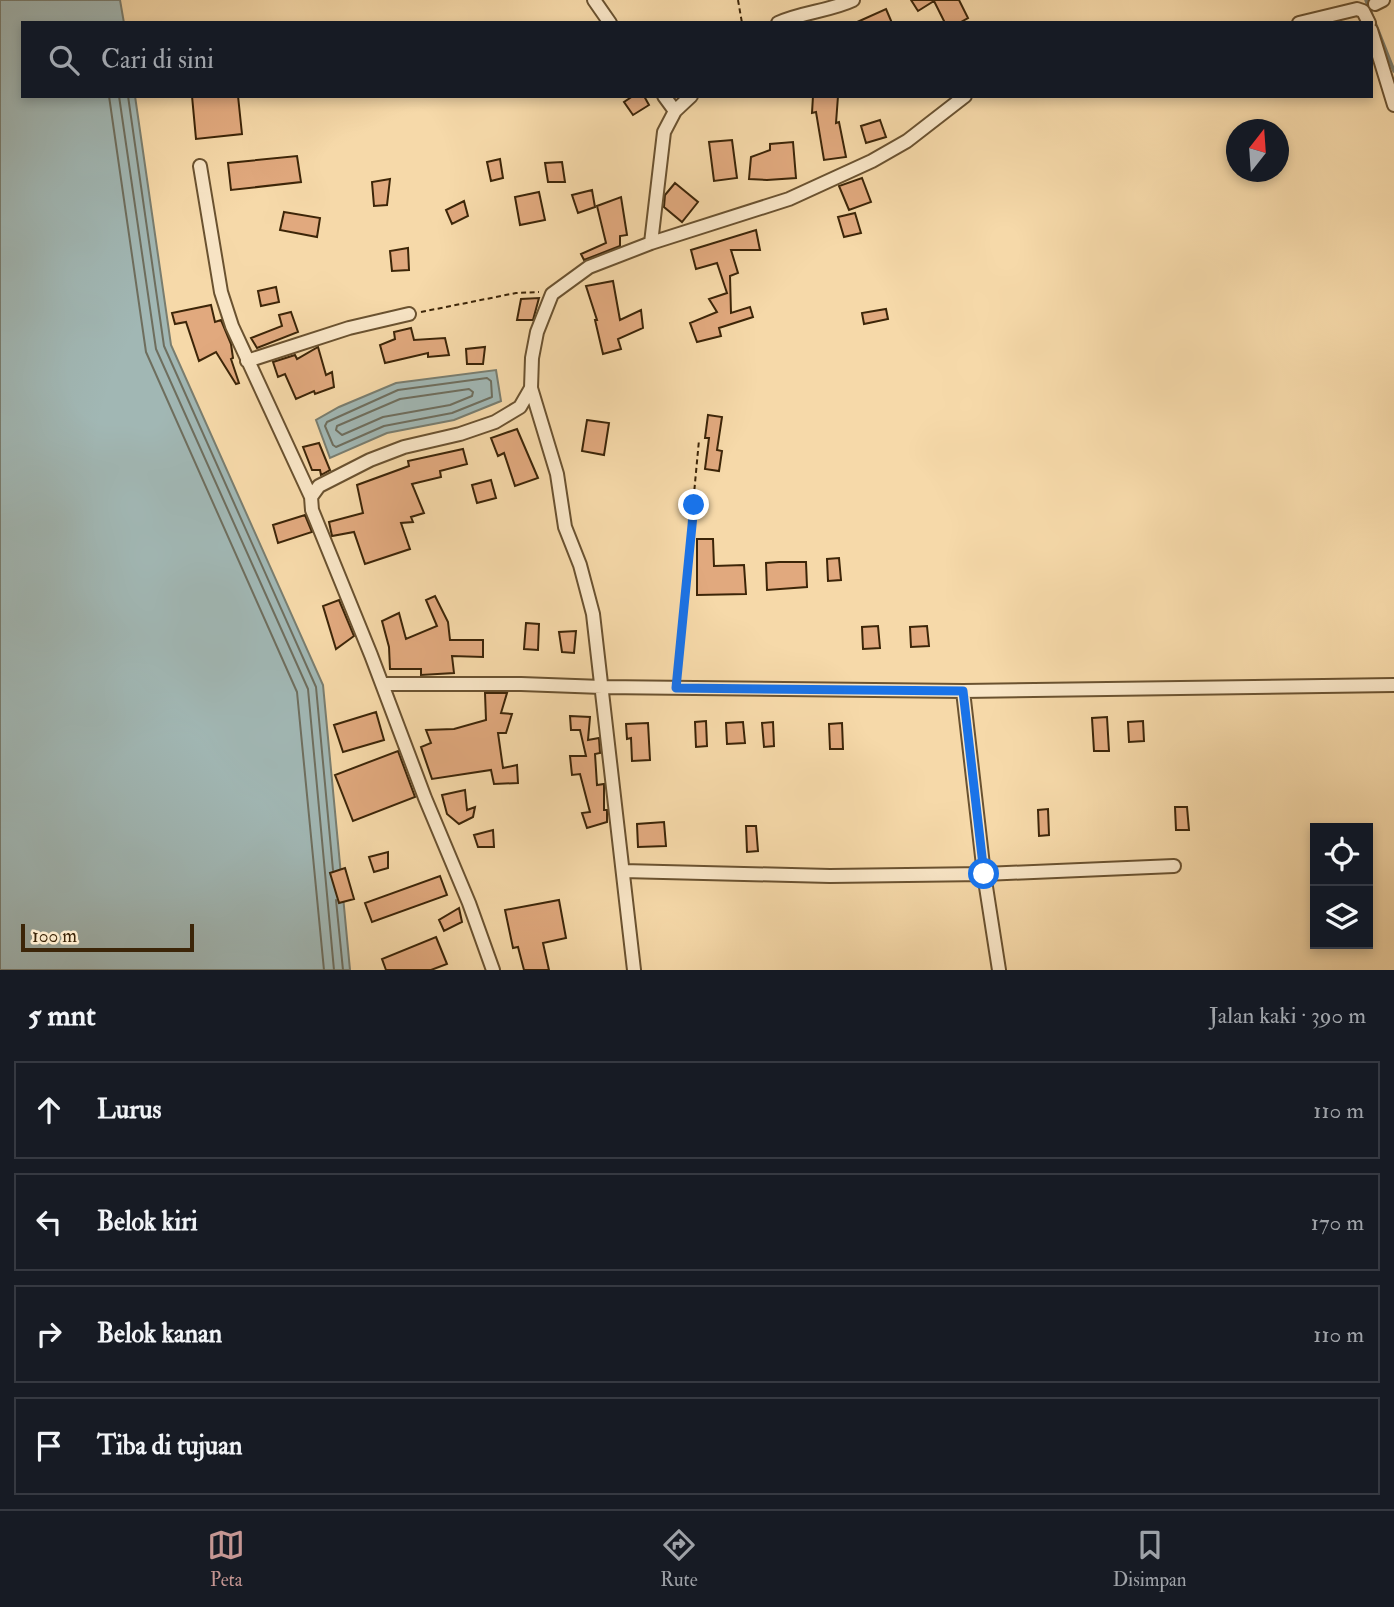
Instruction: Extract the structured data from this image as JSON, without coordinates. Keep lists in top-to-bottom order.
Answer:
{
  "scale_bar": "100 m",
  "north": "top",
  "page": {
    "search": "Cari di sini",
    "scale": "100 m",
    "heading": ["5 mnt", "Jalan kaki · 390 m"],
    "list": [
      ["Lurus", "110 m"],
      ["Belok kiri", "170 m"],
      ["Belok kanan", "110 m"],
      "Tiba di tujuan"
    ],
    "nav": ["Peta", "Rute", "Disimpan"]
  }
}
